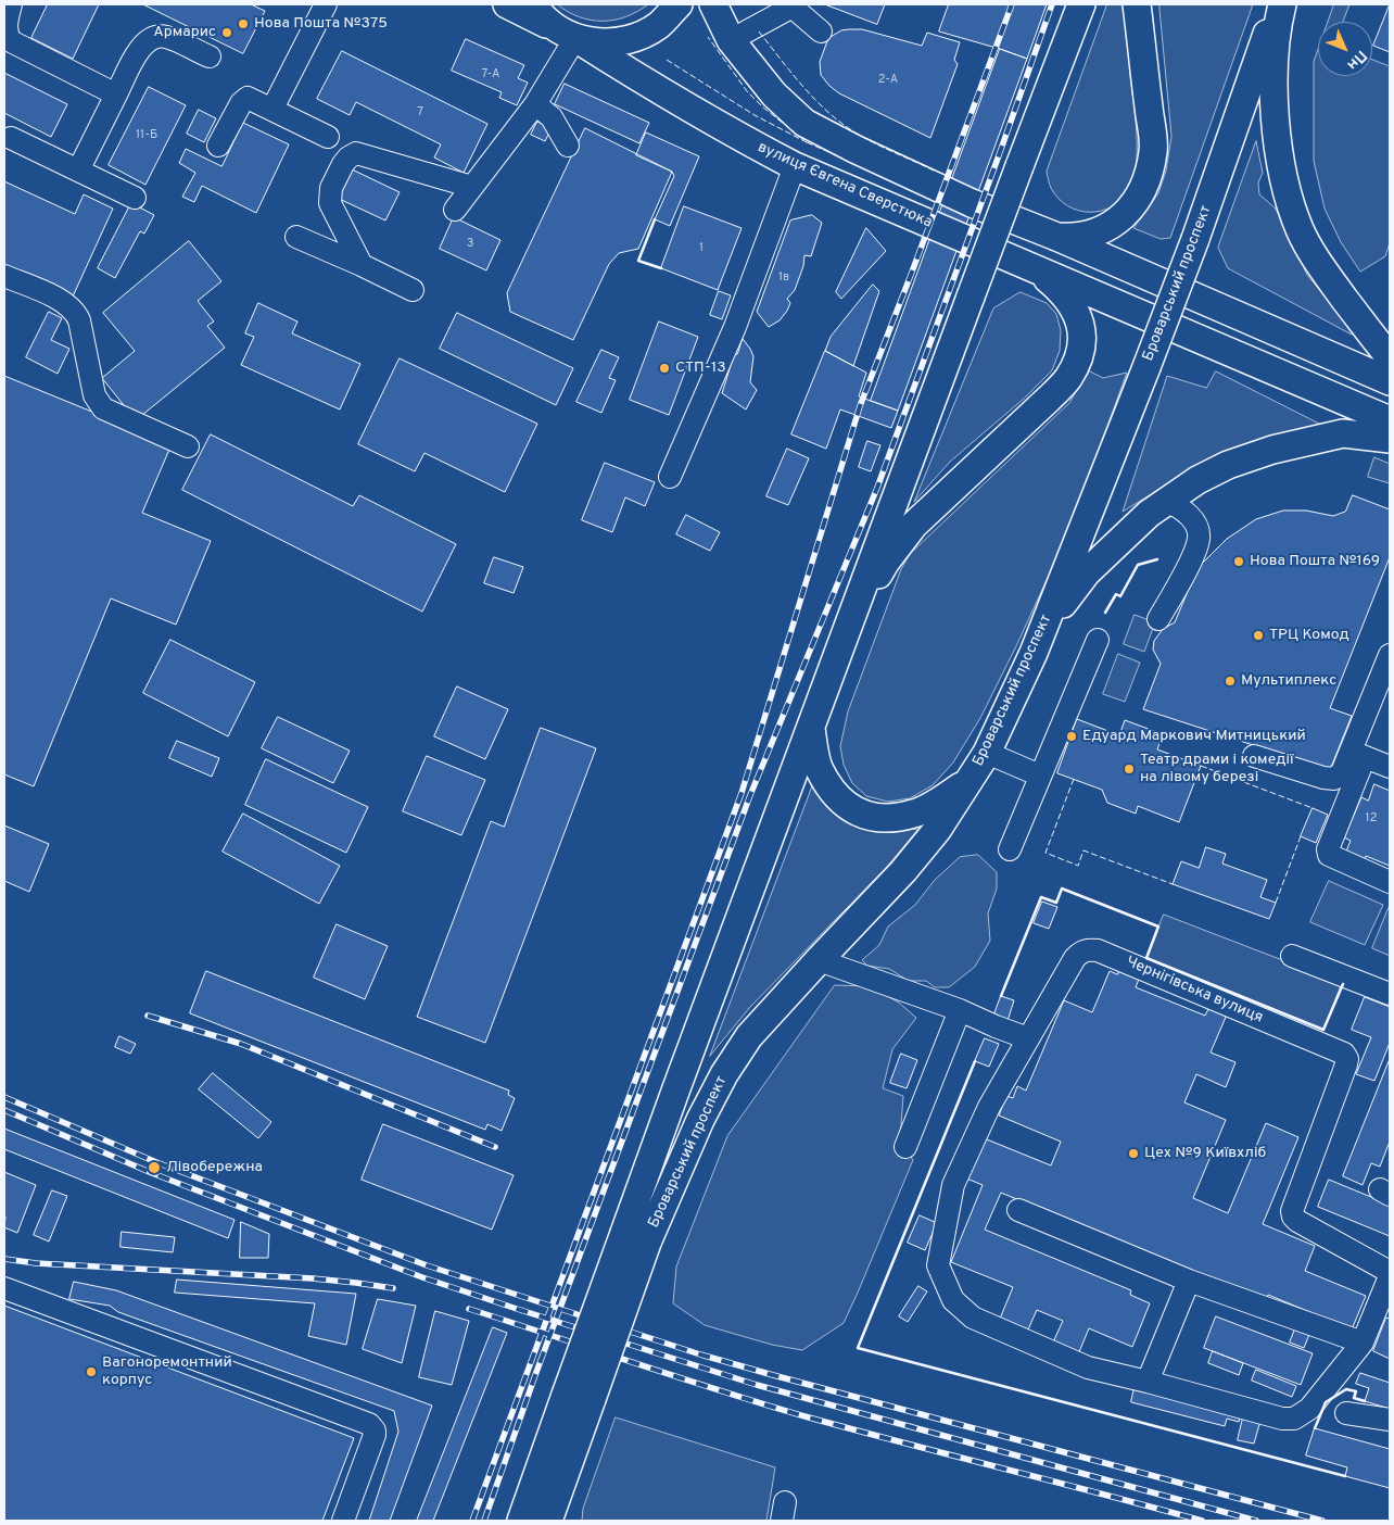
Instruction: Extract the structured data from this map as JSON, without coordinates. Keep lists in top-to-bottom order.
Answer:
{
  "streets": {
    "main road": ["вулиця Євгена Сверстюка", "Броварський проспект"],
    "lane": ["Чернігівська вулиця"]
  },
  "places": [
    "Нова Пошта №375",
    "Армарис",
    "СТП-13",
    "Нова Пошта №169",
    "ТРЦ Комод",
    "Мультиплекс",
    "Едуард Маркович Митницький",
    "Театр драми і комедії на лівому березі",
    "Цех №9 Київхліб",
    "Лівобережна",
    "Вагоноремонтний корпус"
  ],
  "house_numbers": [
    "7-А",
    "2-А",
    "7",
    "11-Б",
    "3",
    "1",
    "1в",
    "12"
  ],
  "north": "bottom right"
}
